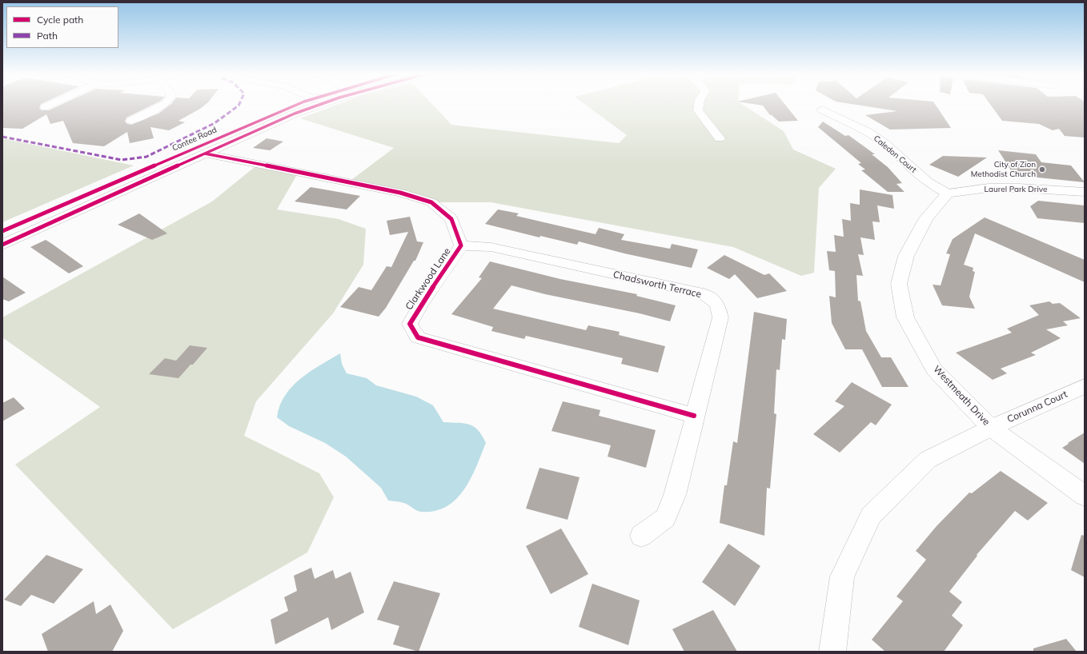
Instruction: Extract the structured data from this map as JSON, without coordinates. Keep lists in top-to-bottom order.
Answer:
{
  "streets": {
    "street": [
      "Contee Road",
      "Caledon Court",
      "Laurel Park Drive",
      "Clarkwood Lane",
      "Chadsworth Terrace",
      "Westmeath Drive",
      "Corunna Court"
    ]
  },
  "crossings": [
    ["Contee Road", "Clarkwood Lane"],
    ["Caledon Court", "Laurel Park Drive"],
    ["Caledon Court", "Westmeath Drive"],
    ["Laurel Park Drive", "Westmeath Drive"],
    ["Clarkwood Lane", "Chadsworth Terrace"],
    ["Westmeath Drive", "Corunna Court"]
  ],
  "places": ["City of Zion Methodist Church"],
  "legend": ["Cycle path", "Path"]
}
